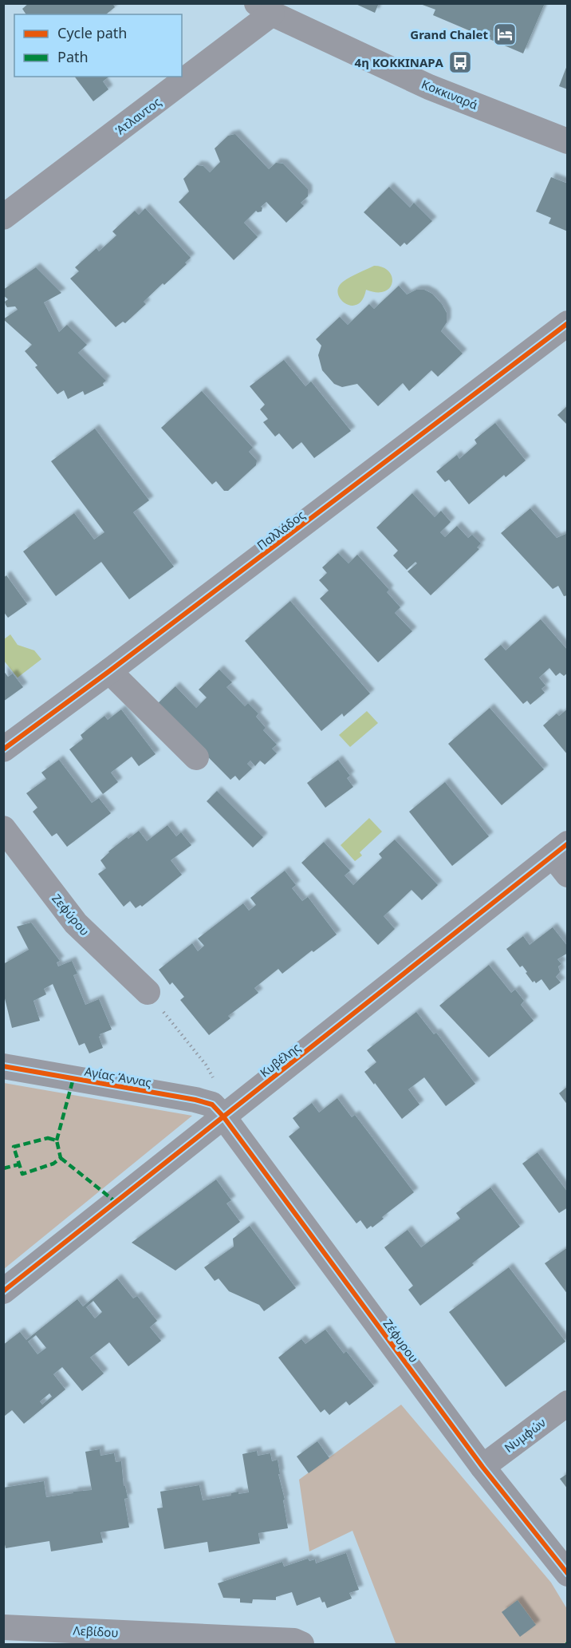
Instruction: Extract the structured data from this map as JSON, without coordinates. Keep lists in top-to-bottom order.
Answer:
{
  "streets": {
    "street": [
      "Κοκκιναρά",
      "Άτλαντος",
      "Παλλάδος",
      "Ζεφύρου",
      "Κυβέλης",
      "Αγίας Άννας",
      "Ζέφυρου",
      "Νυμφών",
      "Λεβίδου"
    ]
  },
  "crossings": [
    ["Κοκκιναρά", "Άτλαντος"],
    ["Κυβέλης", "Αγίας Άννας"],
    ["Κυβέλης", "Ζέφυρου"],
    ["Αγίας Άννας", "Ζέφυρου"],
    ["Ζέφυρου", "Νυμφών"]
  ],
  "places": {
    "hotel": ["Grand Chalet"],
    "bus stop": ["4η ΚΟΚΚΙΝΑΡΑ"]
  },
  "legend": ["Cycle path", "Path"]
}
